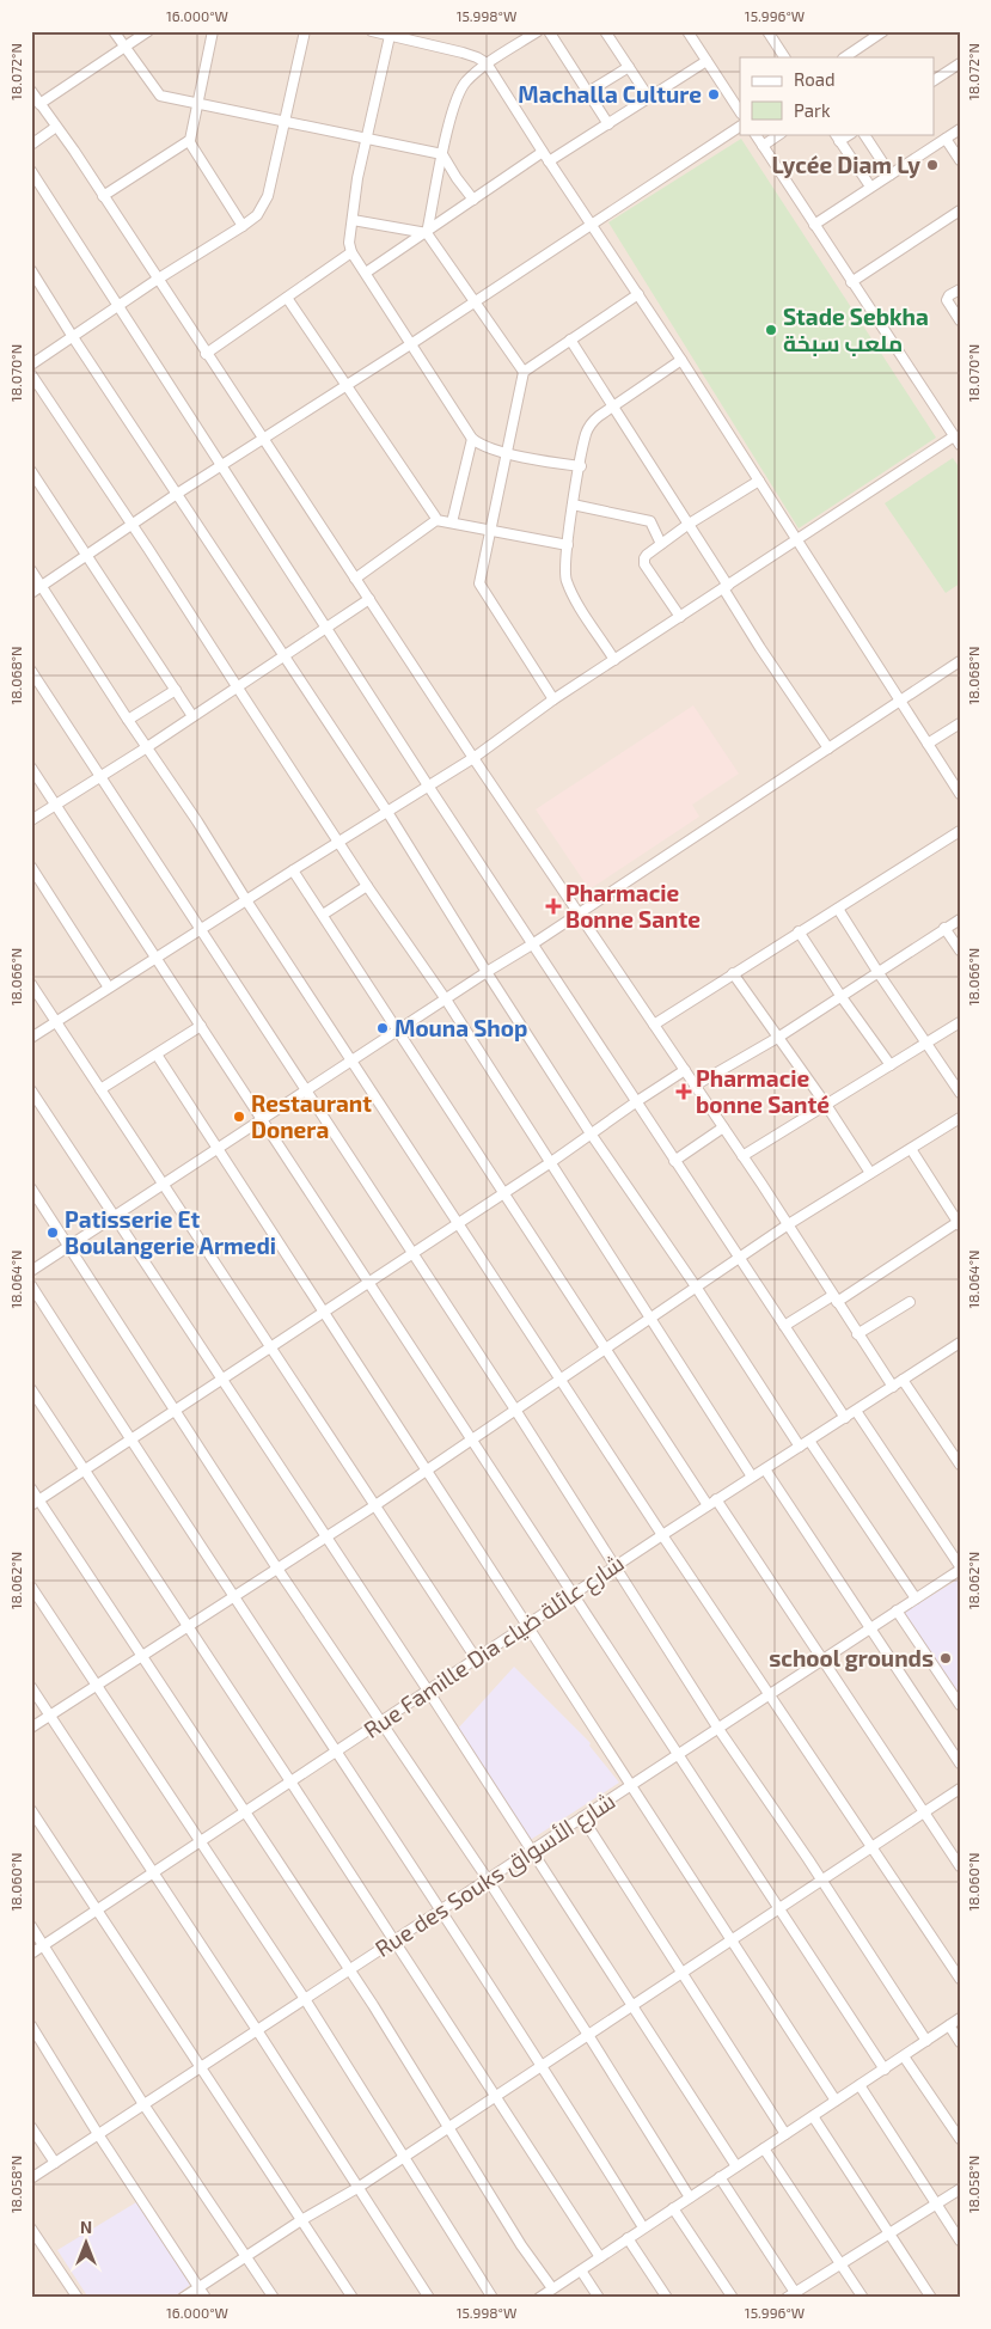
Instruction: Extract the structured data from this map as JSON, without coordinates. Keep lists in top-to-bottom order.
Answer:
{
  "streets": {
    "street": ["Rue Famille Dia شارع عائلة ضياء", "Rue des Souks شارع الأسواق"]
  },
  "places": {
    "other": [
      "Machalla Culture",
      "Lycée Diam Ly",
      "Stade Sebkha ملعب سبخة",
      "Mouna Shop",
      "Restaurant Donera",
      "Patisserie Et Boulangerie Armedi",
      "school grounds"
    ],
    "health": ["Pharmacie Bonne Sante", "Pharmacie bonne Santé"]
  },
  "legend": ["Road", "Park"],
  "north": "top",
  "coordinates": [
    "16.000°W",
    "15.998°W",
    "15.996°W",
    "18.072°N",
    "18.070°N",
    "18.068°N",
    "18.066°N",
    "18.064°N",
    "18.062°N",
    "18.060°N",
    "18.058°N"
  ]
}
